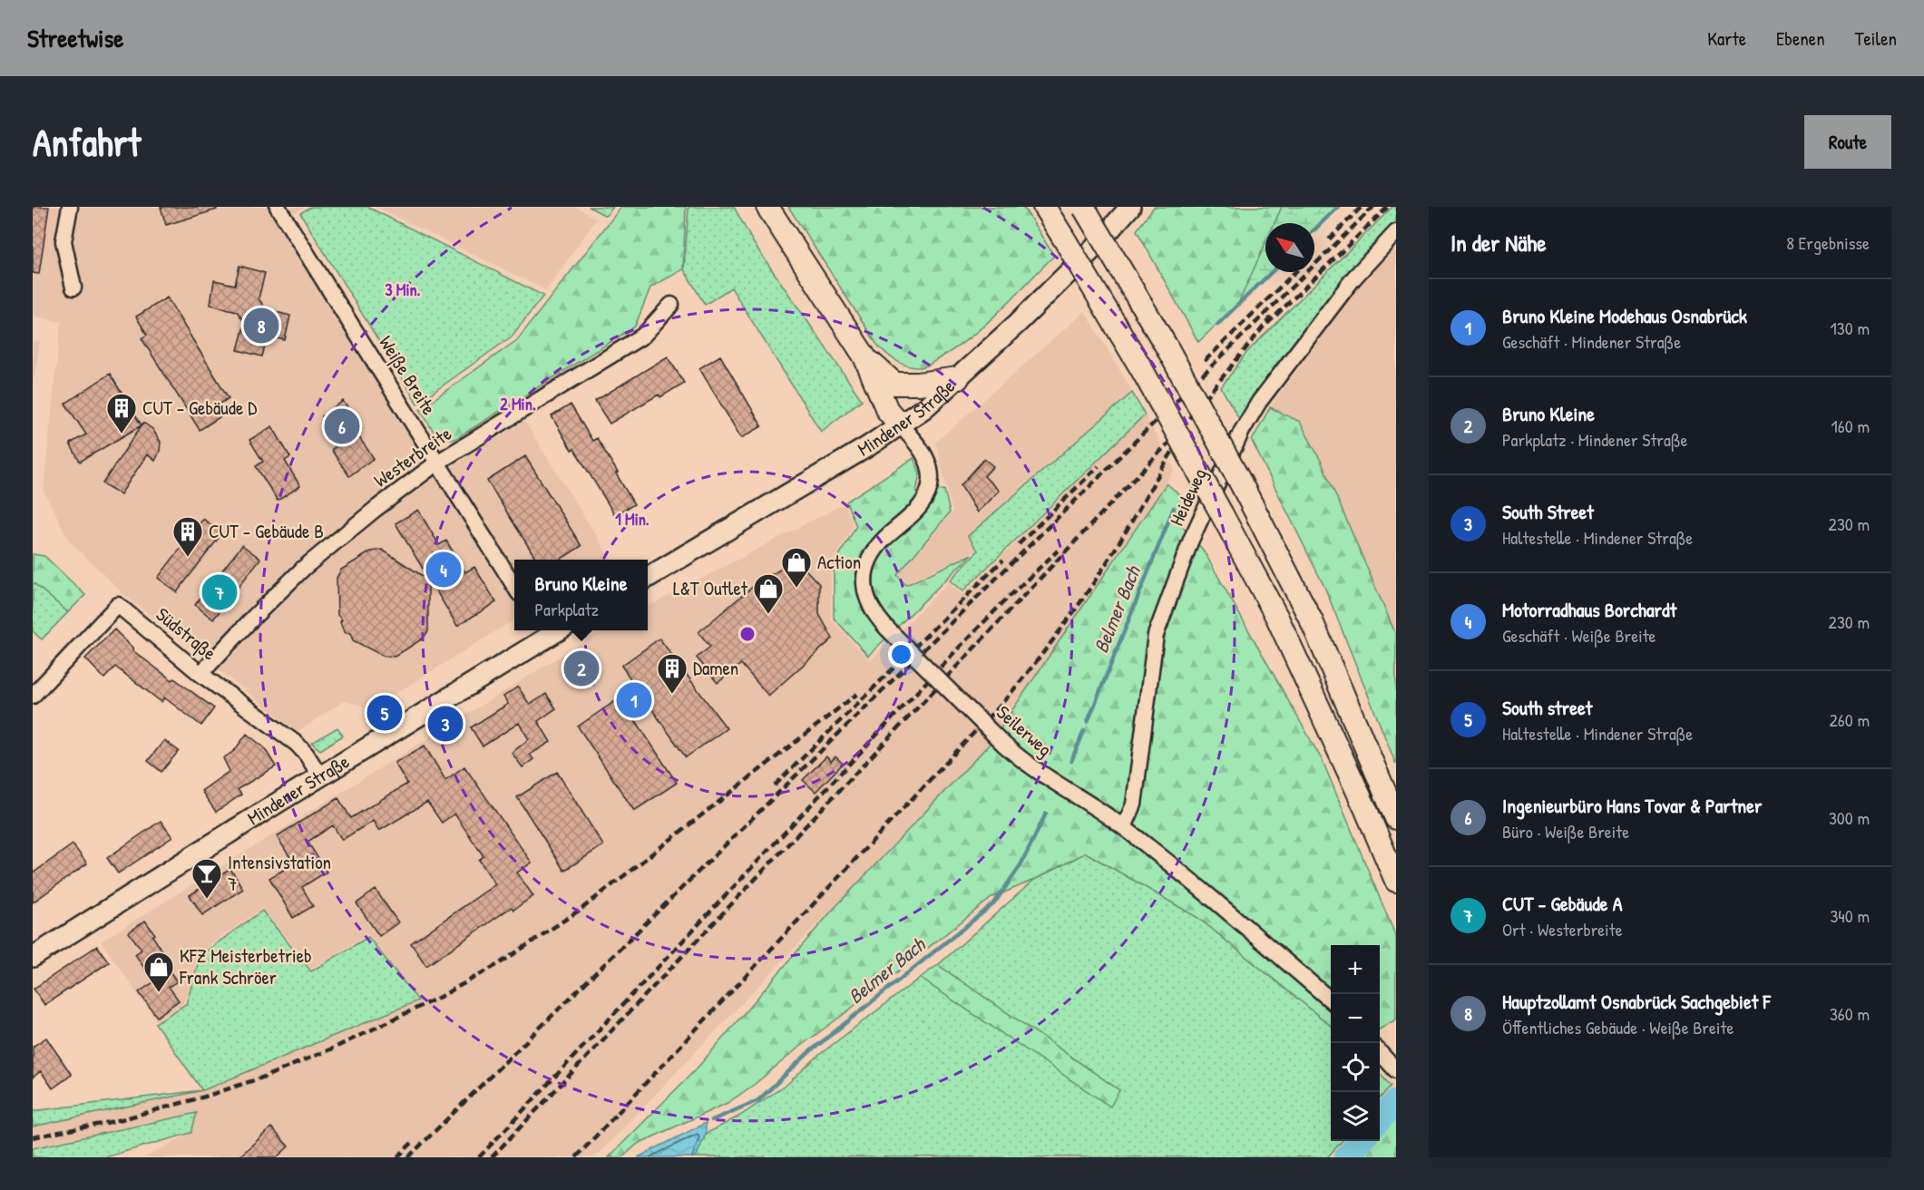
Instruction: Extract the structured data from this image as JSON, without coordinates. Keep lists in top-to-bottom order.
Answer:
{
  "streets": {
    "main road": ["Mindener Straße"],
    "street": [
      "Weiße Breite",
      "Westerbreite",
      "Heideweg",
      "Südstraße",
      "Seilerweg"
    ]
  },
  "crossings": [
    ["Weiße Breite", "Westerbreite"],
    ["Mindener Straße", "Südstraße"],
    ["Mindener Straße", "Seilerweg"],
    ["Westerbreite", "Südstraße"],
    ["Heideweg", "Seilerweg"]
  ],
  "water": ["Belmer Bach"],
  "places": {
    "building": ["CUT - Gebäude D", "CUT - Gebäude B", "Damen"],
    "shop": ["Action", "L&T Outlet", "KFZ Meisterbetrieb Frank Schröer"],
    "bar": ["Intensivstation 7"]
  },
  "north": "top left",
  "page": {
    "header": "Streetwise",
    "nav": ["Karte", "Ebenen", "Teilen"],
    "buttons": "Route",
    "title": "Anfahrt",
    "heading": ["In der Nähe", "8 Ergebnisse"],
    "list": [
      {
        "mark": "1",
        "name": "Bruno Kleine Modehaus Osnabrück",
        "note": "Geschäft · Mindener Straße",
        "value": "130 m"
      },
      {
        "mark": "2",
        "name": "Bruno Kleine",
        "note": "Parkplatz · Mindener Straße",
        "value": "160 m"
      },
      {
        "mark": "3",
        "name": "South Street",
        "note": "Haltestelle · Mindener Straße",
        "value": "230 m"
      },
      {
        "mark": "4",
        "name": "Motorradhaus Borchardt",
        "note": "Geschäft · Weiße Breite",
        "value": "230 m"
      },
      {
        "mark": "5",
        "name": "South street",
        "note": "Haltestelle · Mindener Straße",
        "value": "260 m"
      },
      {
        "mark": "6",
        "name": "Ingenieurbüro Hans Tovar & Partner",
        "note": "Büro · Weiße Breite",
        "value": "300 m"
      },
      {
        "mark": "7",
        "name": "CUT - Gebäude A",
        "note": "Ort · Westerbreite",
        "value": "340 m"
      },
      {
        "mark": "8",
        "name": "Hauptzollamt Osnabrück Sachgebiet F",
        "note": "Öffentliches Gebäude · Weiße Breite",
        "value": "360 m"
      }
    ],
    "pins": [
      "8",
      "6",
      "4",
      "7",
      "2",
      "1",
      "5",
      "3"
    ],
    "popup": ["Bruno Kleine", "Parkplatz"],
    "map_buttons": ["+", "−"]
  },
  "rings": ["3 Min.", "2 Min.", "1 Min."]
}
